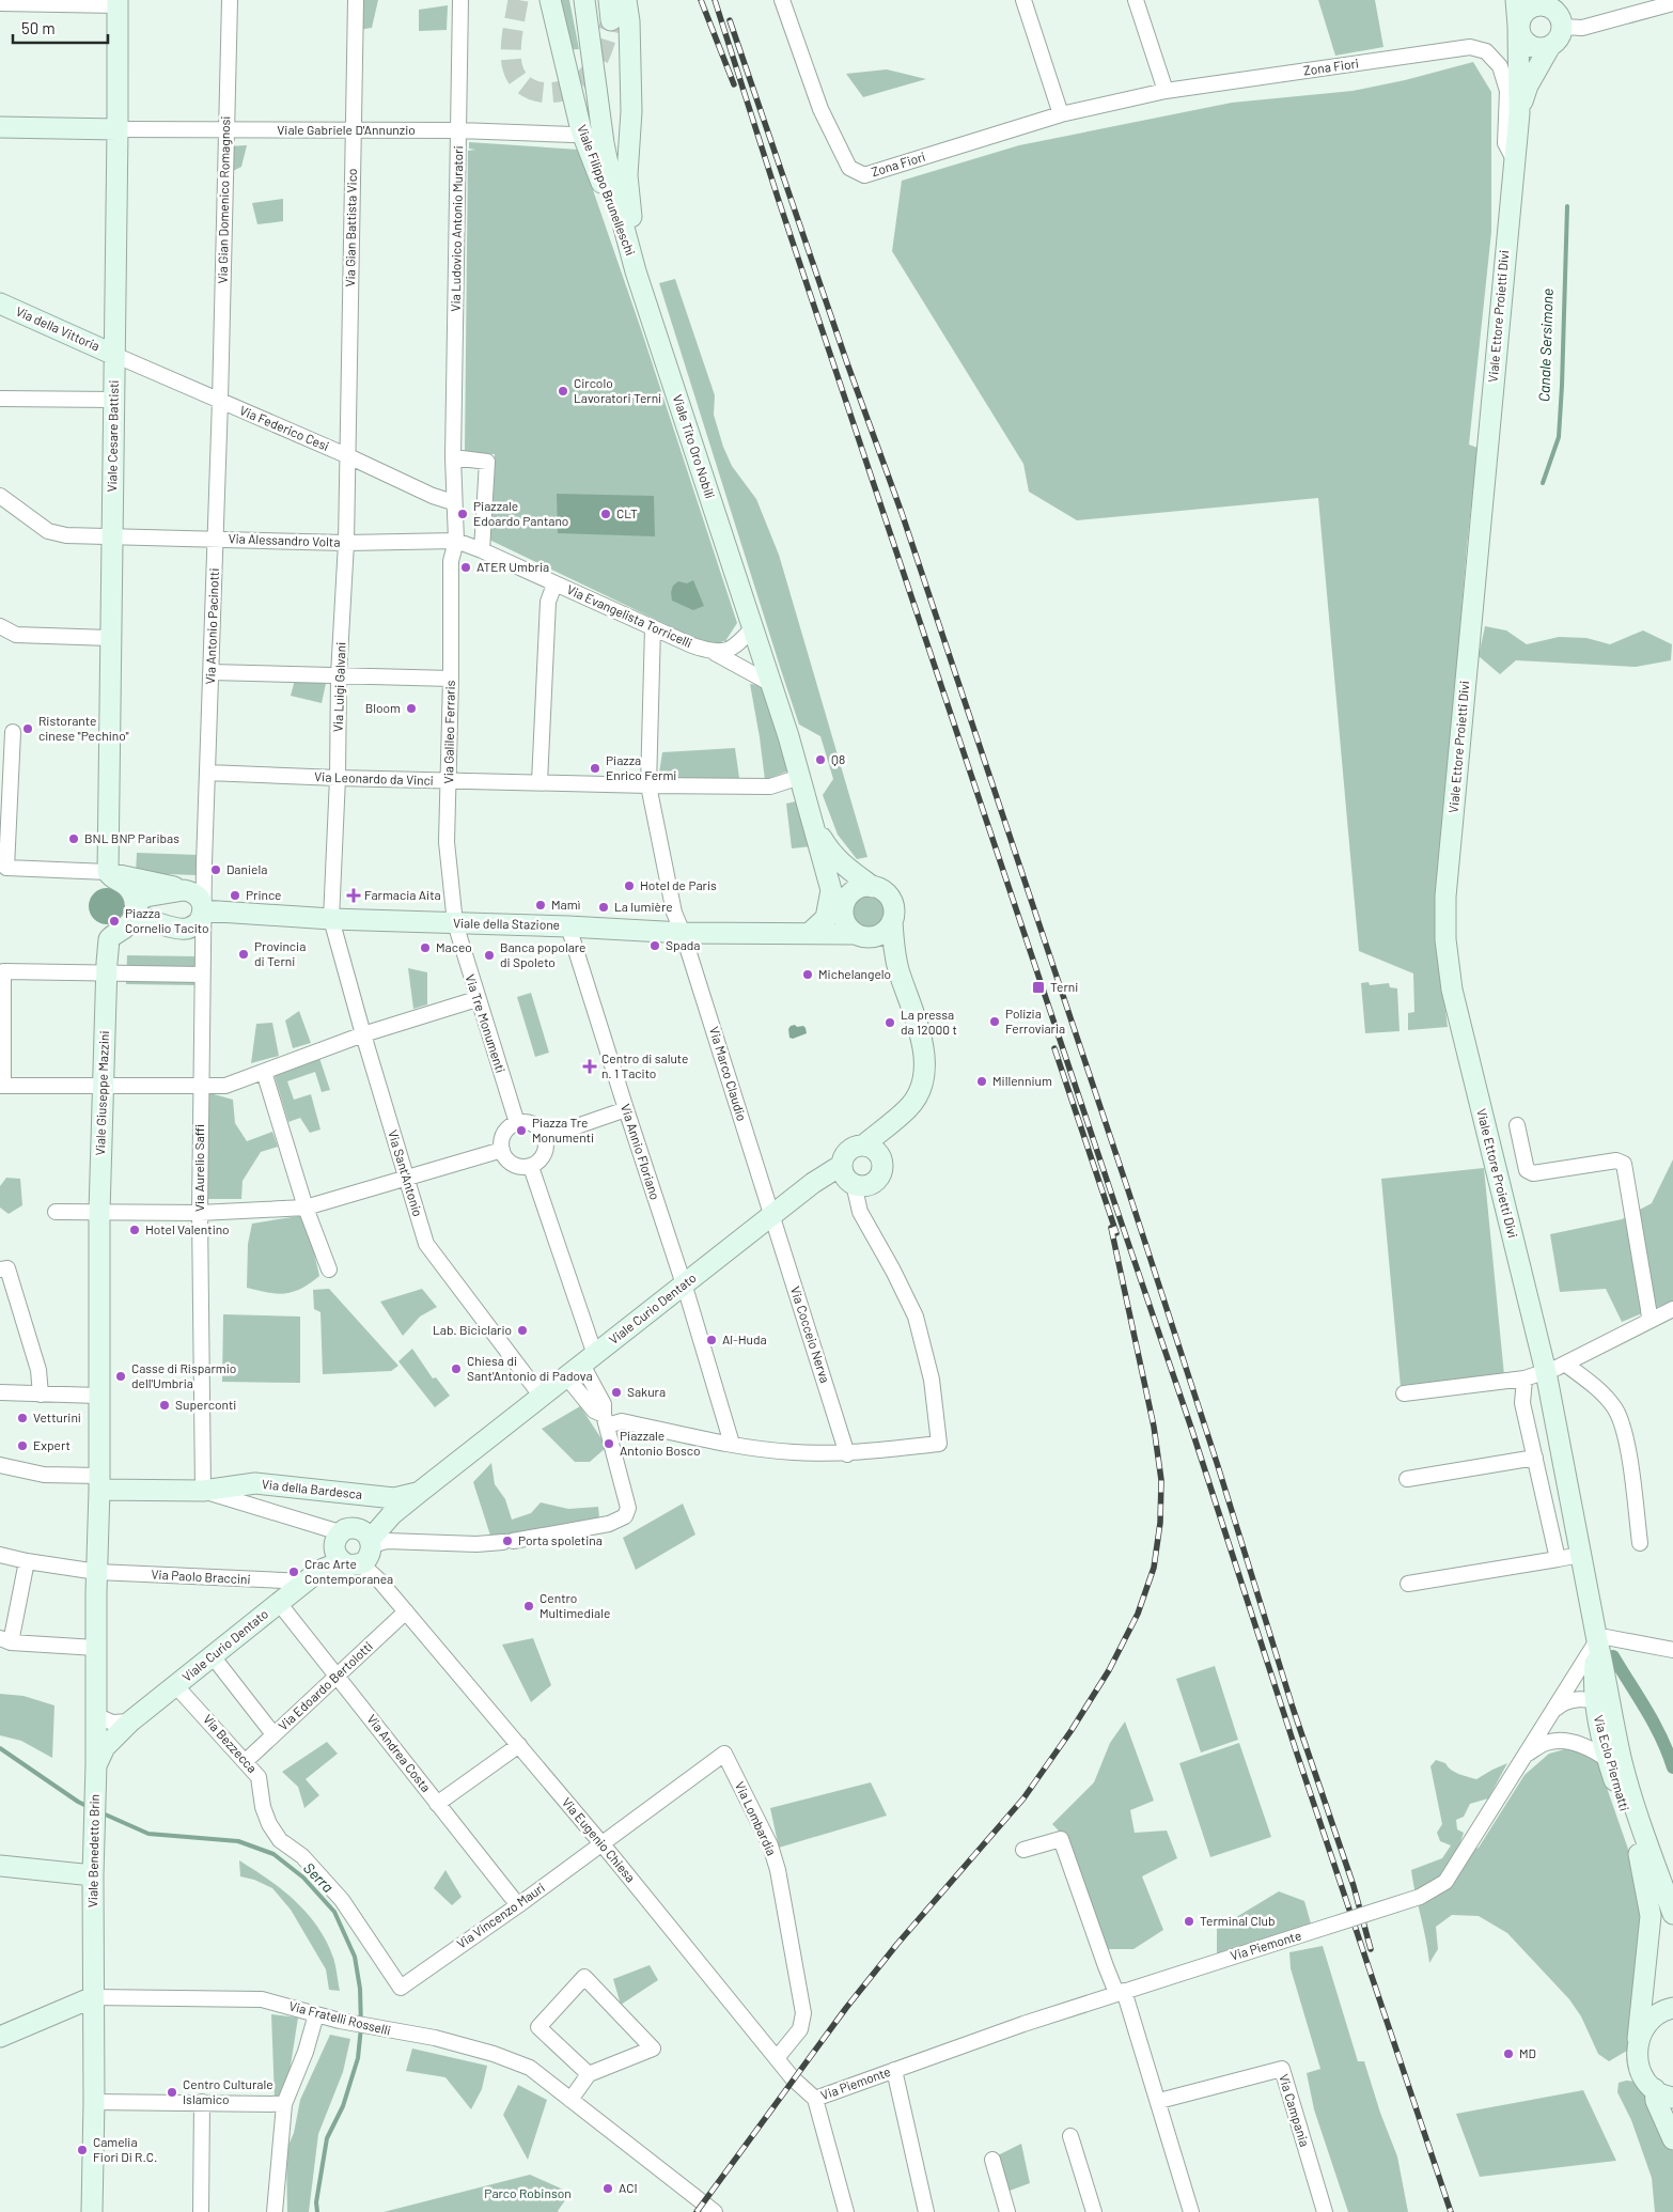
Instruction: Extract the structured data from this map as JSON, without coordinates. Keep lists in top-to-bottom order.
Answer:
{
  "streets": {
    "street": [
      "Zona Fiori",
      "Viale Gabriele D'Annunzio",
      "Viale Filippo Brunelleschi",
      "Via Gian Domenico Romagnosi",
      "Via Gian Battista Vico",
      "Via Ludovico Antonio Muratori",
      "Viale Ettore Proietti Divi",
      "Via della Vittoria",
      "Via Federico Cesi",
      "Viale Cesare Battisti",
      "Viale Tito Oro Nobili",
      "Via Alessandro Volta",
      "Via Evangelista Torricelli",
      "Via Antonio Pacinotti",
      "Via Luigi Galvani",
      "Via Galileo Ferraris",
      "Via Leonardo da Vinci",
      "Viale della Stazione",
      "Via Tre Monumenti",
      "Via Marco Claudio",
      "Viale Giuseppe Mazzini",
      "Via Annio Floriano",
      "Via Aurelio Saffi",
      "Via Sant'Antonio",
      "Viale Curio Dentato",
      "Via Cocceio Nerva",
      "Via della Bardesca",
      "Via Paolo Braccini",
      "Via Edoardo Bertolotti",
      "Via Bezzecca",
      "Via Andrea Costa",
      "Via Eclo Piermatti",
      "Via Lombardia",
      "Via Eugenio Chiesa",
      "Viale Benedetto Brin",
      "Via Vincenzo Mauri",
      "Via Piemonte",
      "Via Fratelli Rosselli",
      "Via Campania"
    ]
  },
  "crossings": [
    ["Zona Fiori", "Viale Ettore Proietti Divi"],
    ["Viale Gabriele D'Annunzio", "Via Gian Domenico Romagnosi"],
    ["Viale Gabriele D'Annunzio", "Via Gian Battista Vico"],
    ["Viale Gabriele D'Annunzio", "Via Ludovico Antonio Muratori"],
    ["Viale Gabriele D'Annunzio", "Viale Cesare Battisti"],
    ["Viale Filippo Brunelleschi", "Viale Tito Oro Nobili"],
    ["Via Gian Domenico Romagnosi", "Via Federico Cesi"],
    ["Via Gian Domenico Romagnosi", "Via Antonio Pacinotti"],
    ["Via Gian Battista Vico", "Via Federico Cesi"],
    ["Via Gian Battista Vico", "Via Luigi Galvani"],
    ["Viale Ettore Proietti Divi", "Via Eclo Piermatti"],
    ["Viale Ettore Proietti Divi", "Via Piemonte"],
    ["Via della Vittoria", "Via Federico Cesi"],
    ["Via della Vittoria", "Viale Cesare Battisti"],
    ["Via Federico Cesi", "Viale Cesare Battisti"],
    ["Via Federico Cesi", "Via Antonio Pacinotti"],
    ["Via Federico Cesi", "Via Luigi Galvani"],
    ["Viale Cesare Battisti", "Via Alessandro Volta"],
    ["Viale Tito Oro Nobili", "Via Evangelista Torricelli"],
    ["Viale Tito Oro Nobili", "Viale della Stazione"],
    ["Via Alessandro Volta", "Via Evangelista Torricelli"],
    ["Via Alessandro Volta", "Via Antonio Pacinotti"],
    ["Via Alessandro Volta", "Via Luigi Galvani"],
    ["Via Alessandro Volta", "Via Galileo Ferraris"],
    ["Via Evangelista Torricelli", "Via Galileo Ferraris"],
    ["Via Antonio Pacinotti", "Via Leonardo da Vinci"],
    ["Via Antonio Pacinotti", "Viale della Stazione"],
    ["Via Luigi Galvani", "Via Leonardo da Vinci"],
    ["Via Luigi Galvani", "Viale della Stazione"],
    ["Via Luigi Galvani", "Via Sant'Antonio"],
    ["Via Galileo Ferraris", "Via Leonardo da Vinci"],
    ["Via Galileo Ferraris", "Viale della Stazione"],
    ["Via Galileo Ferraris", "Via Tre Monumenti"],
    ["Viale della Stazione", "Via Tre Monumenti"],
    ["Viale della Stazione", "Via Marco Claudio"],
    ["Viale della Stazione", "Via Annio Floriano"],
    ["Viale della Stazione", "Via Sant'Antonio"],
    ["Via Marco Claudio", "Viale Curio Dentato"],
    ["Via Marco Claudio", "Via Cocceio Nerva"],
    ["Viale Giuseppe Mazzini", "Via della Bardesca"],
    ["Viale Giuseppe Mazzini", "Viale Benedetto Brin"],
    ["Via Annio Floriano", "Viale Curio Dentato"],
    ["Via Aurelio Saffi", "Via della Bardesca"],
    ["Via Sant'Antonio", "Viale Curio Dentato"],
    ["Viale Curio Dentato", "Via Cocceio Nerva"],
    ["Viale Curio Dentato", "Via della Bardesca"],
    ["Viale Curio Dentato", "Via Paolo Braccini"],
    ["Viale Curio Dentato", "Via Bezzecca"],
    ["Viale Curio Dentato", "Via Andrea Costa"],
    ["Viale Curio Dentato", "Via Eugenio Chiesa"],
    ["Viale Curio Dentato", "Viale Benedetto Brin"],
    ["Via della Bardesca", "Viale Benedetto Brin"],
    ["Via Paolo Braccini", "Viale Benedetto Brin"],
    ["Via Edoardo Bertolotti", "Via Bezzecca"],
    ["Via Edoardo Bertolotti", "Via Andrea Costa"],
    ["Via Edoardo Bertolotti", "Via Eugenio Chiesa"],
    ["Via Bezzecca", "Via Vincenzo Mauri"],
    ["Via Andrea Costa", "Via Vincenzo Mauri"],
    ["Via Eclo Piermatti", "Via Piemonte"],
    ["Via Lombardia", "Via Eugenio Chiesa"],
    ["Via Lombardia", "Via Vincenzo Mauri"],
    ["Via Eugenio Chiesa", "Via Vincenzo Mauri"],
    ["Via Eugenio Chiesa", "Via Piemonte"],
    ["Viale Benedetto Brin", "Via Fratelli Rosselli"]
  ],
  "water": ["Canale Sersimone", "Serra"],
  "parks": ["Parco Robinson"],
  "places": {
    "other": [
      "Circolo Lavoratori Terni",
      "Piazzale Edoardo Pantano",
      "CLT",
      "ATER Umbria",
      "Bloom",
      "Ristorante cinese \"Pechino\"",
      "Q8",
      "Piazza Enrico Fermi",
      "BNL BNP Paribas",
      "Daniela",
      "Hotel de Paris",
      "Prince",
      "Mamì",
      "La lumière",
      "Piazza Cornelio Tacito",
      "Spada",
      "Maceo",
      "Provincia di Terni",
      "Banca popolare di Spoleto",
      "Michelangelo",
      "Polizia Ferroviaria",
      "La pressa da 12000 t",
      "Millennium",
      "Piazza Tre Monumenti",
      "Hotel Valentino",
      "Lab. Biciclario",
      "Al-Huda",
      "Chiesa di Sant'Antonio di Padova",
      "Casse di Risparmio dell'Umbria",
      "Sakura",
      "Superconti",
      "Vetturini",
      "Piazzale Antonio Bosco",
      "Expert",
      "Porta spoletina",
      "Crac Arte Contemporanea",
      "Centro Multimediale",
      "Terminal Club",
      "MD",
      "Centro Culturale Islamico",
      "Camelia Fiori Di R.C.",
      "ACI"
    ],
    "health": ["Farmacia Aita", "Centro di salute n. 1 Tacito"],
    "transit": ["Terni"]
  },
  "scale_bar": "50 m"
}
